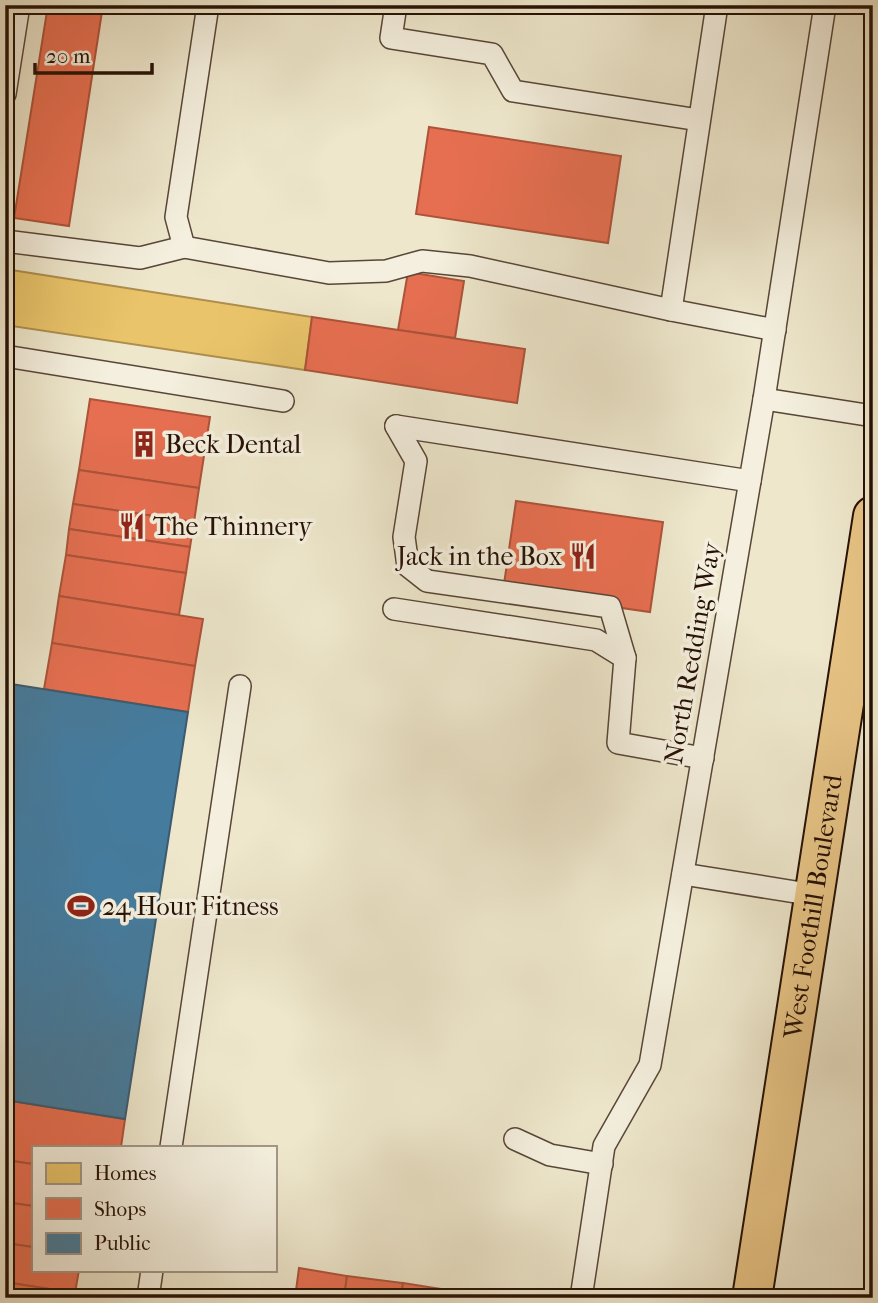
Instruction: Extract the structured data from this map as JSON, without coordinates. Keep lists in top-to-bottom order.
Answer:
{
  "streets": {
    "main road": ["West Foothill Boulevard"],
    "lane": ["North Redding Way"]
  },
  "places": {
    "building": ["Beck Dental"],
    "restaurant": ["The Thinnery", "Jack in the Box"],
    "sports": ["24 Hour Fitness"]
  },
  "legend": ["Homes", "Shops", "Public"],
  "scale_bar": "20 m"
}
